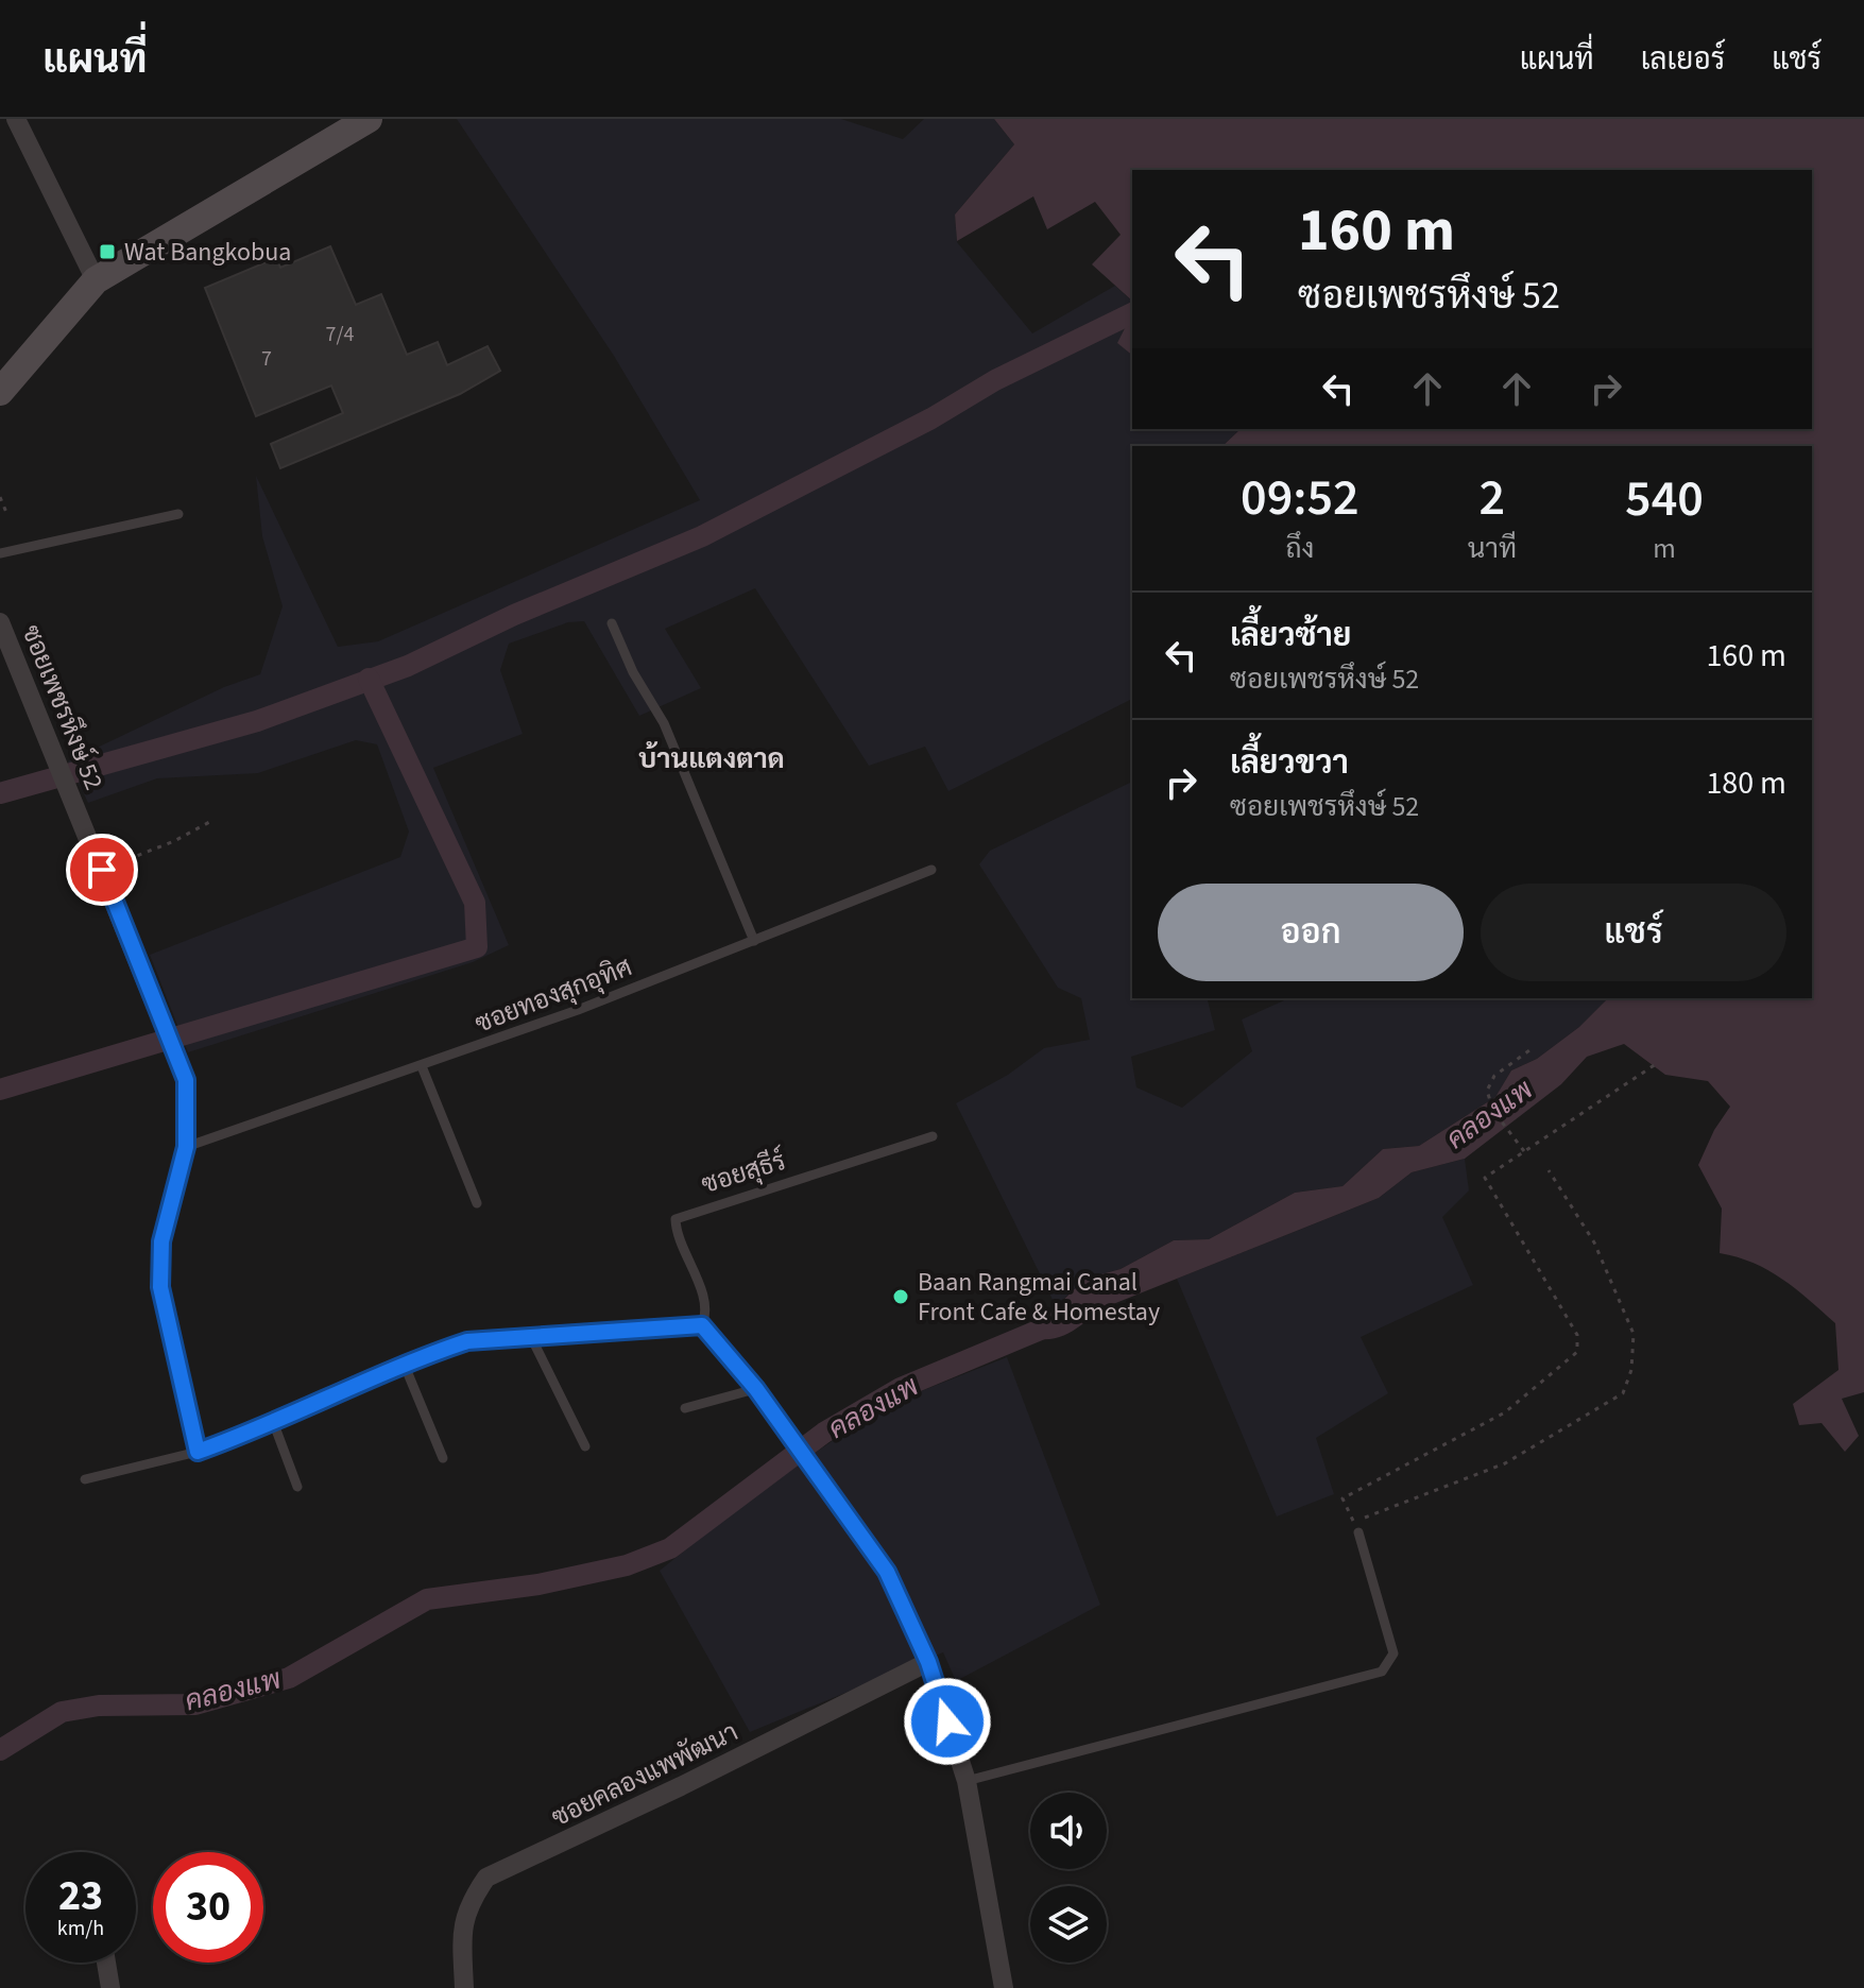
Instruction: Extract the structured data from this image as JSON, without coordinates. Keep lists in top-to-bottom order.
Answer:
{
  "streets": {
    "street": ["ซอยเพชรหึงษ์ 52", "ซอยคลองแพพัฒนา"],
    "lane": ["ซอยทองสุกอุทิศ", "ซอยสุธีร์"]
  },
  "crossings": [
    ["ซอยเพชรหึงษ์ 52", "ซอยทองสุกอุทิศ"]
  ],
  "districts": ["บ้านแตงตาด"],
  "water": ["คลองแพ"],
  "places": {
    "transit": ["Wat Bangkobua"],
    "other": ["Baan Rangmai Canal Front Cafe & Homestay"]
  },
  "house_numbers": ["7/4", "7"],
  "page": {
    "header": "แผนที่",
    "nav": ["แผนที่", "เลเยอร์", "แชร์"],
    "turn": ["160 m", "ซอยเพชรหึงษ์ 52"],
    "eta": [
      "09:52",
      "ถึง",
      "2",
      "นาที",
      "540",
      "m"
    ],
    "list": [
      {
        "name": "เลี้ยวซ้าย",
        "note": "ซอยเพชรหึงษ์ 52",
        "value": "160 m"
      },
      {
        "name": "เลี้ยวขวา",
        "note": "ซอยเพชรหึงษ์ 52",
        "value": "180 m"
      }
    ],
    "buttons": ["ออก", "แชร์"],
    "speed": "23 km/h",
    "limit": "30"
  }
}
